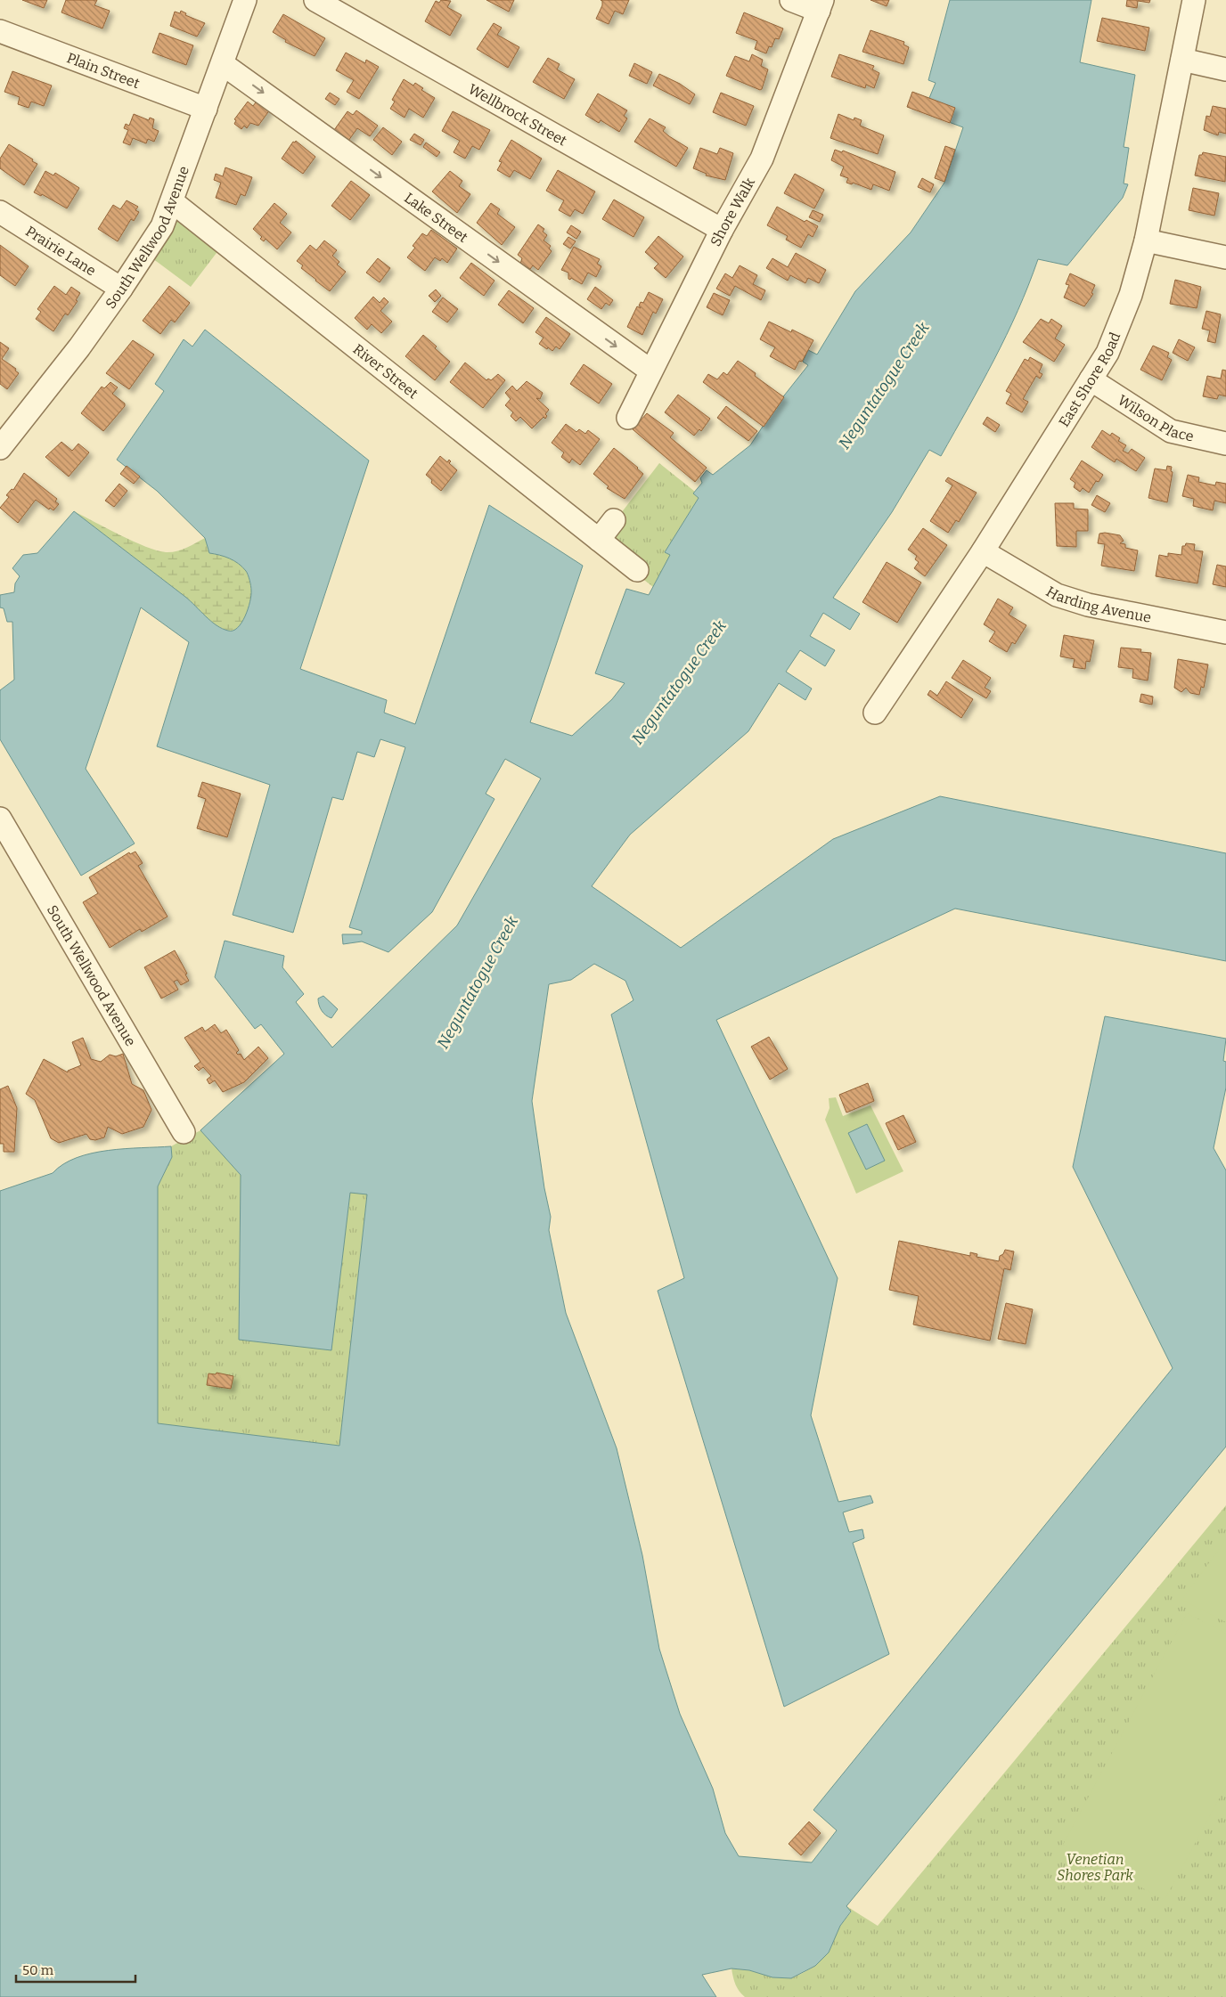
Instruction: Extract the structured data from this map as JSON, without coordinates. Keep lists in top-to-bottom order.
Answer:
{
  "streets": {
    "street": [
      "Plain Street",
      "Wellbrock Street",
      "Shore Walk",
      "Lake Street",
      "South Wellwood Avenue",
      "Prairie Lane",
      "River Street",
      "East Shore Road",
      "Wilson Place",
      "Harding Avenue"
    ]
  },
  "crossings": [
    ["Plain Street", "South Wellwood Avenue"],
    ["Wellbrock Street", "Shore Walk"],
    ["Shore Walk", "Lake Street"],
    ["Lake Street", "South Wellwood Avenue"],
    ["South Wellwood Avenue", "Prairie Lane"],
    ["South Wellwood Avenue", "River Street"],
    ["East Shore Road", "Wilson Place"],
    ["East Shore Road", "Harding Avenue"]
  ],
  "one_way": ["Lake Street"],
  "water": ["Neguntatogue Creek"],
  "parks": ["Venetian Shores Park"],
  "scale_bar": "50 m"
}
